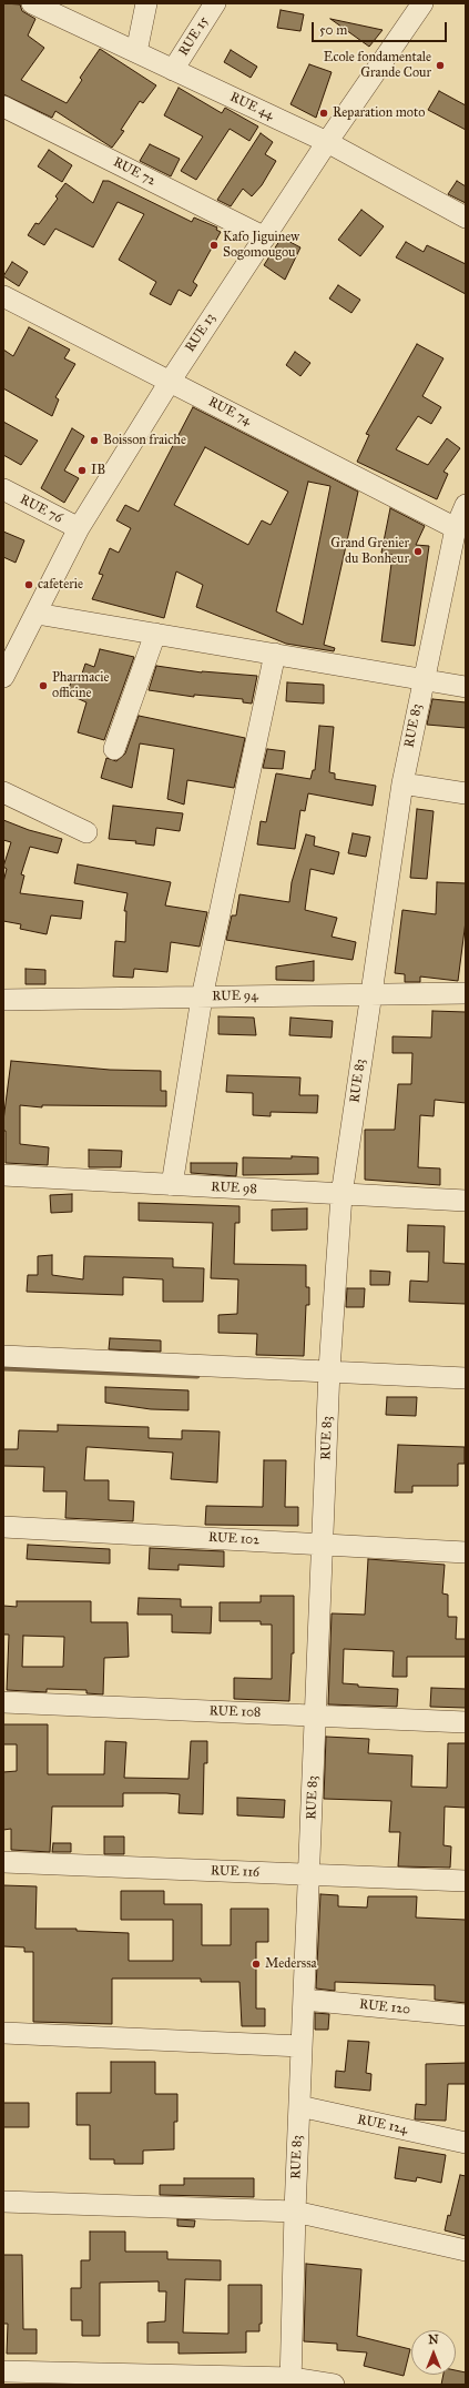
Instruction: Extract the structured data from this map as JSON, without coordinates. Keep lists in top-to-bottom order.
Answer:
{
  "streets": {
    "street": [
      "RUE 15",
      "RUE 44",
      "RUE 72",
      "RUE 13",
      "RUE 74",
      "RUE 76",
      "RUE 83",
      "RUE 94",
      "RUE 98",
      "RUE 102",
      "RUE 108",
      "RUE 116",
      "RUE 120",
      "RUE 124"
    ]
  },
  "crossings": [
    ["RUE 15", "RUE 44"],
    ["RUE 44", "RUE 13"],
    ["RUE 72", "RUE 13"],
    ["RUE 13", "RUE 74"],
    ["RUE 13", "RUE 76"],
    ["RUE 74", "RUE 83"],
    ["RUE 83", "RUE 94"],
    ["RUE 83", "RUE 98"],
    ["RUE 83", "RUE 102"],
    ["RUE 83", "RUE 108"],
    ["RUE 83", "RUE 116"],
    ["RUE 83", "RUE 120"],
    ["RUE 83", "RUE 124"]
  ],
  "places": [
    "Ecole fondamentale Grande Cour",
    "Reparation moto",
    "Kafo Jiguinew Sogomougou",
    "Boisson fraiche",
    "IB",
    "Grand Grenier du Bonheur",
    "cafeterie",
    "Pharmacie officine",
    "Mederssa"
  ],
  "scale_bar": "50 m",
  "north": "top"
}
